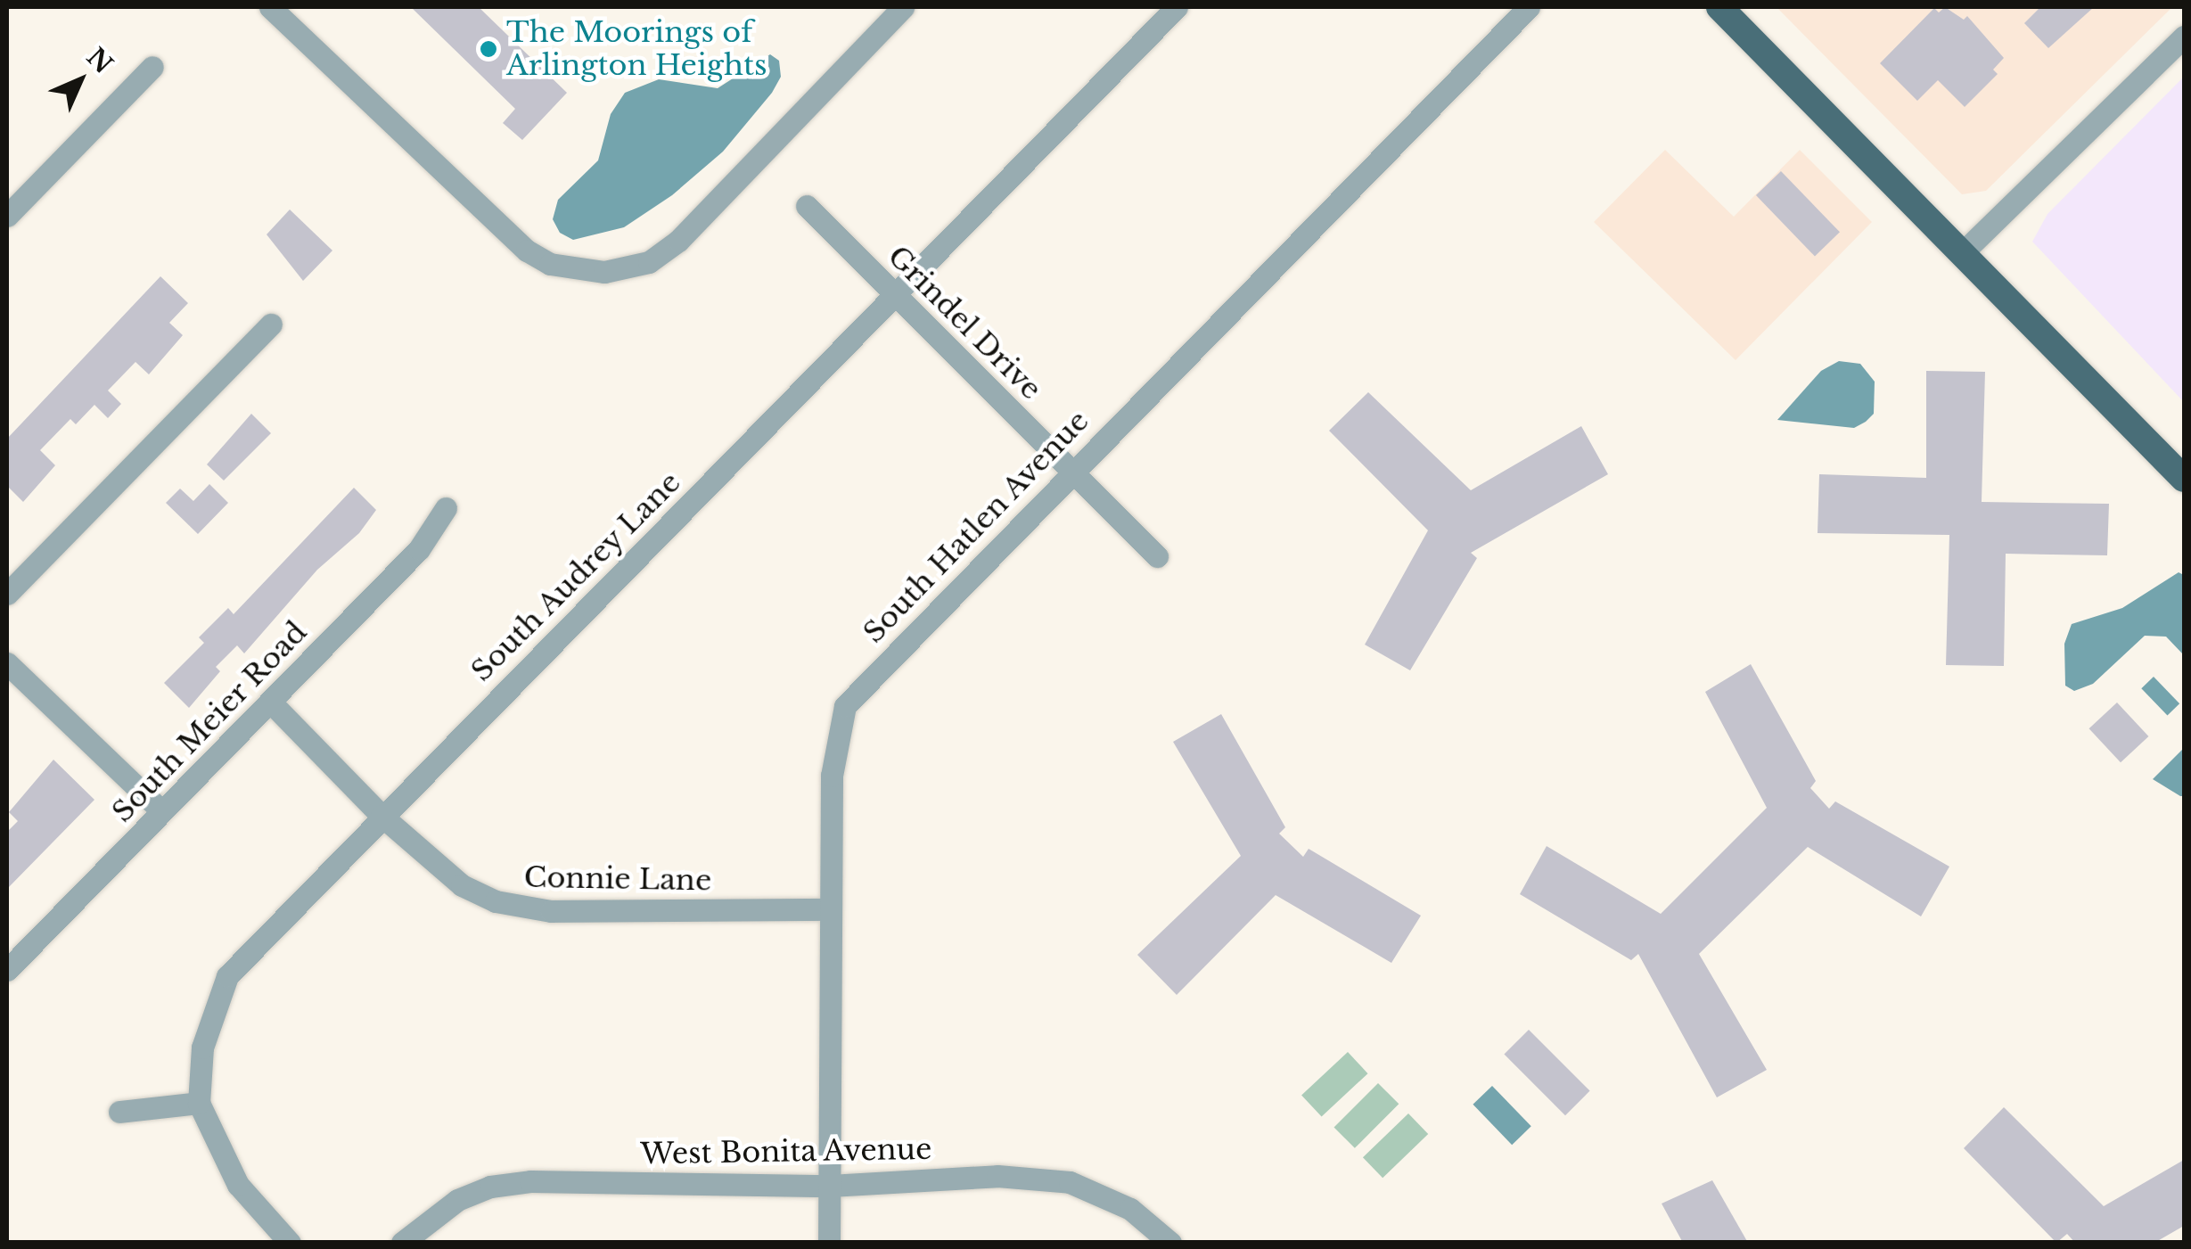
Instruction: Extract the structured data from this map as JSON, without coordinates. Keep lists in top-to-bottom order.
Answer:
{
  "streets": {
    "street": [
      "Grindel Drive",
      "South Hatlen Avenue",
      "South Audrey Lane",
      "South Meier Road",
      "Connie Lane",
      "West Bonita Avenue"
    ]
  },
  "crossings": [
    ["Grindel Drive", "South Hatlen Avenue"],
    ["Grindel Drive", "South Audrey Lane"],
    ["South Hatlen Avenue", "Connie Lane"],
    ["South Hatlen Avenue", "West Bonita Avenue"],
    ["South Audrey Lane", "Connie Lane"],
    ["South Meier Road", "Connie Lane"]
  ],
  "places": ["The Moorings of Arlington Heights"],
  "north": "top right"
}
